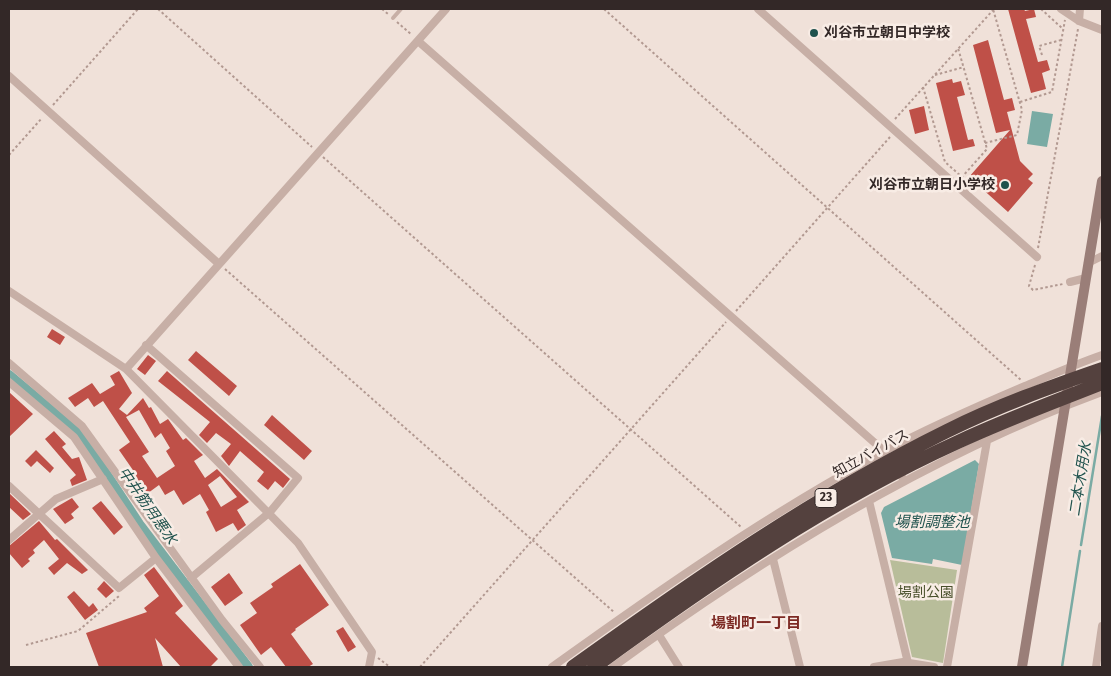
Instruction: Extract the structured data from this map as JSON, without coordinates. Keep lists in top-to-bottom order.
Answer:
{
  "streets": {
    "highway": ["知立バイパス", "23"]
  },
  "districts": ["場割町一丁目"],
  "water": ["二本木用水", "中井筋用悪水", "場割調整池"],
  "parks": ["場割公園"],
  "places": ["刈谷市立朝日中学校", "刈谷市立朝日小学校"]
}
